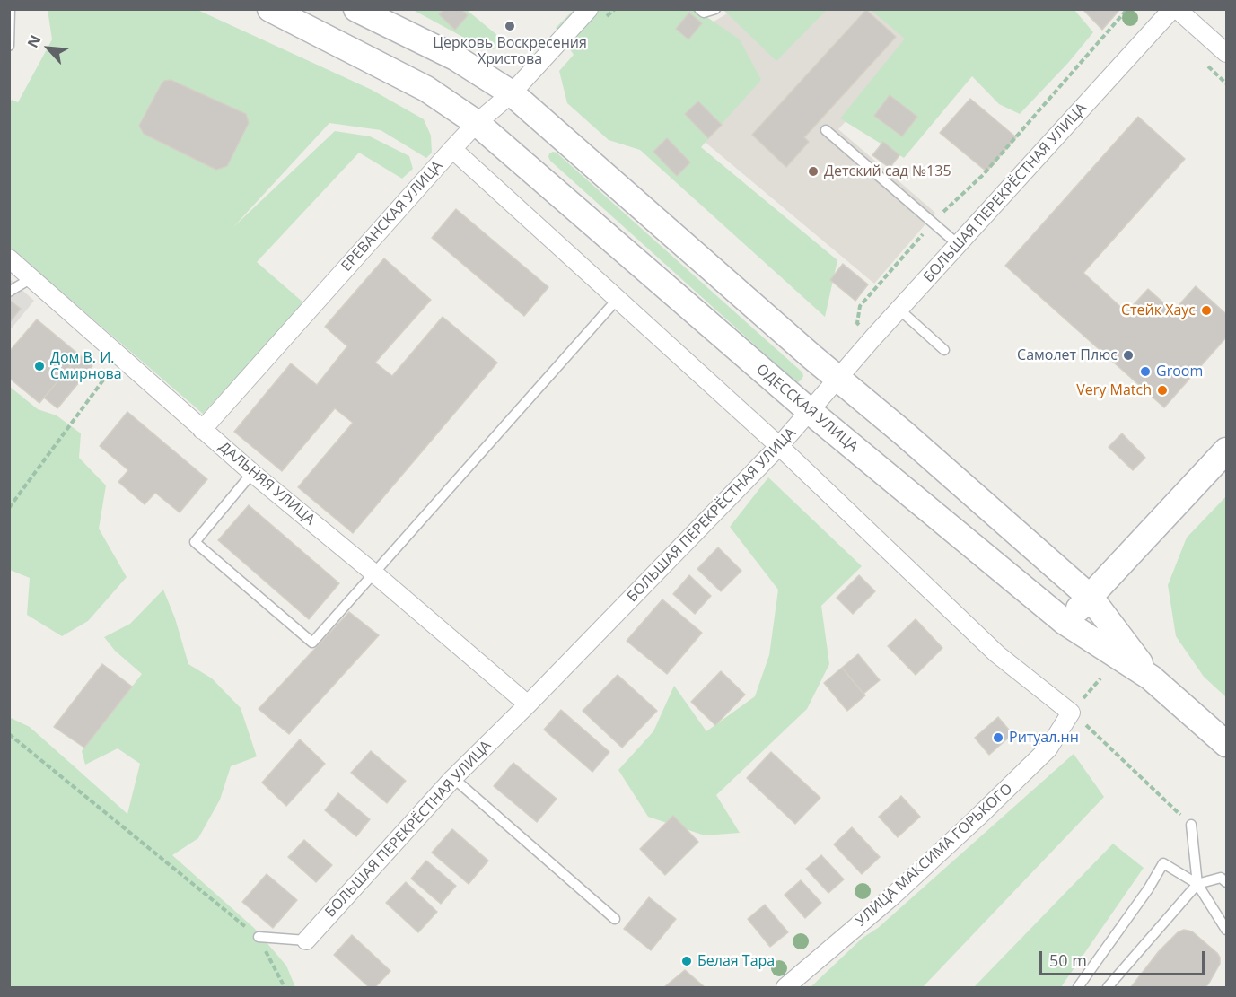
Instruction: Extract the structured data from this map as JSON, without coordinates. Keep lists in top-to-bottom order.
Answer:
{
  "streets": {
    "main road": ["ОДЕССКАЯ УЛИЦА"],
    "street": [
      "БОЛЬШАЯ ПЕРЕКРЁСТНАЯ УЛИЦА",
      "ЕРЕВАНСКАЯ УЛИЦА",
      "ДАЛЬНЯЯ УЛИЦА",
      "УЛИЦА МАКСИМА ГОРЬКОГО"
    ]
  },
  "crossings": [
    ["БОЛЬШАЯ ПЕРЕКРЁСТНАЯ УЛИЦА", "ОДЕССКАЯ УЛИЦА"],
    ["БОЛЬШАЯ ПЕРЕКРЁСТНАЯ УЛИЦА", "ДАЛЬНЯЯ УЛИЦА"],
    ["ЕРЕВАНСКАЯ УЛИЦА", "ОДЕССКАЯ УЛИЦА"],
    ["ЕРЕВАНСКАЯ УЛИЦА", "ДАЛЬНЯЯ УЛИЦА"]
  ],
  "places": [
    "Церковь Воскресения Христова",
    "Детский сад №135",
    "Стейк Хаус",
    "Самолет Плюс",
    "Дом В. И. Смирнова",
    "Groom",
    "Very Match",
    "Ритуал.нн",
    "Белая Тара"
  ],
  "scale_bar": "50 m",
  "north": "top left"
}
